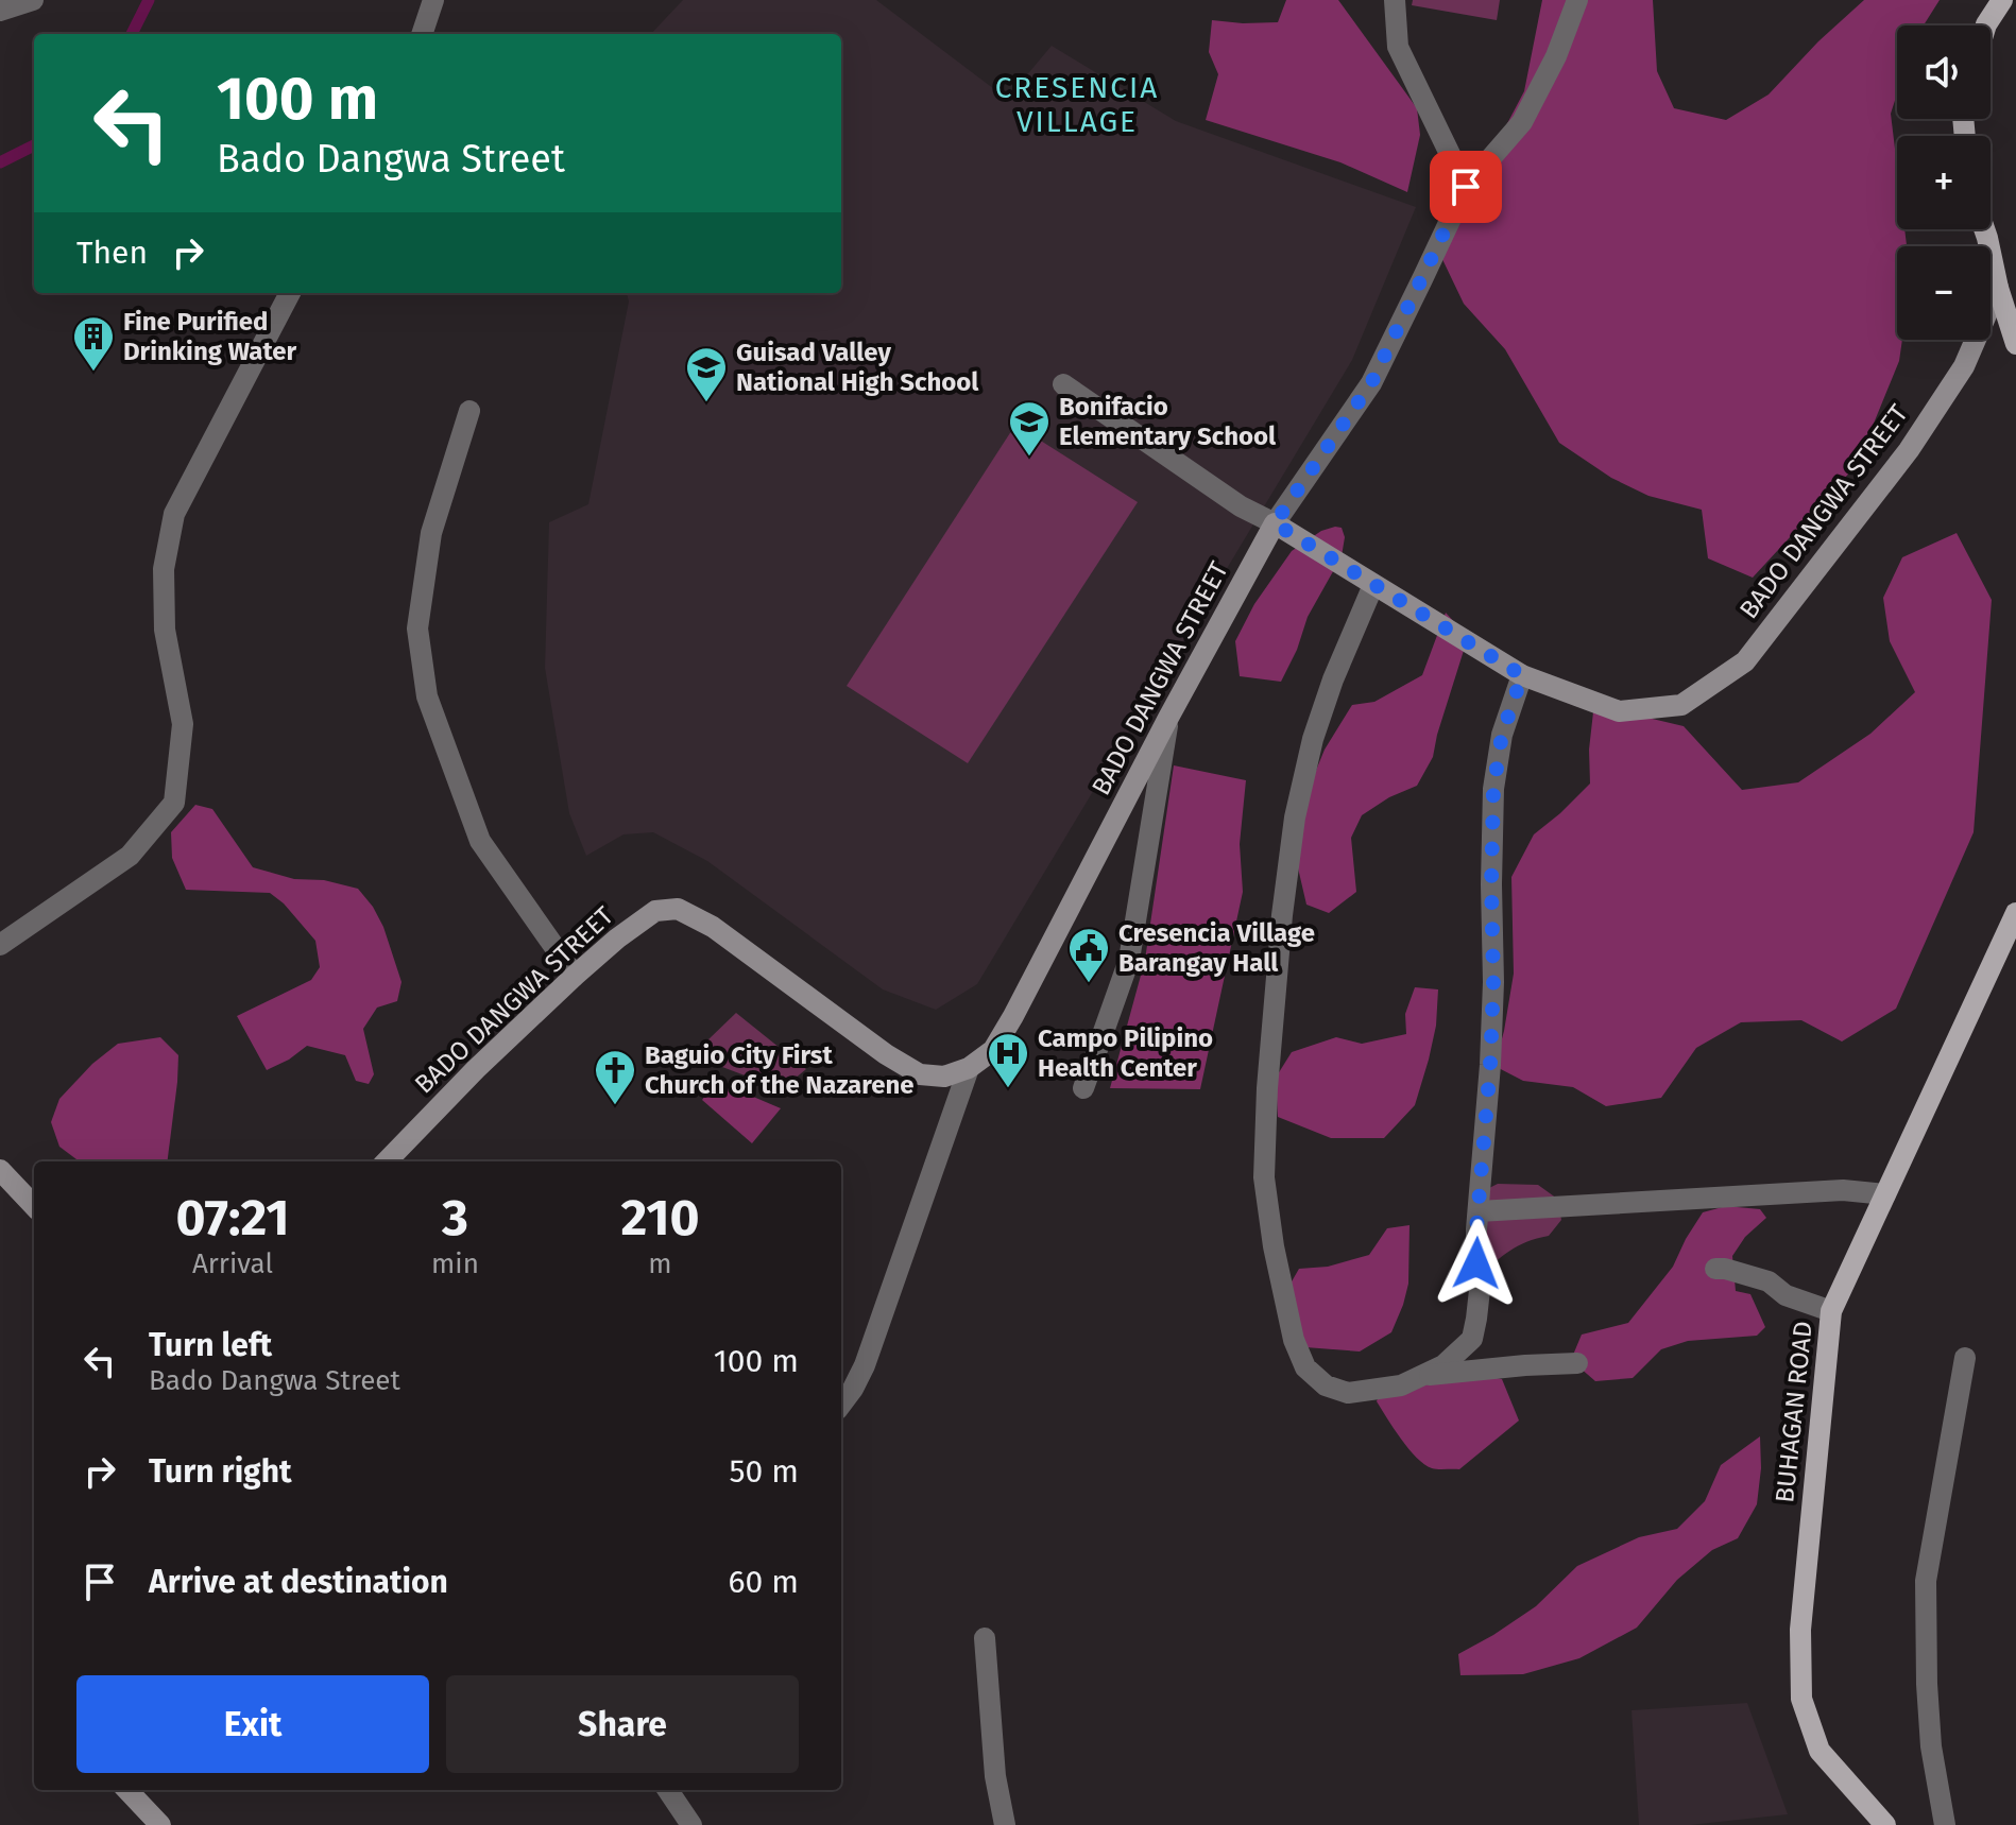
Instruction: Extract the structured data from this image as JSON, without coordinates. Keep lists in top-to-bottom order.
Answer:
{
  "streets": {
    "main road": ["BUHAGAN ROAD"],
    "street": ["BADO DANGWA STREET"]
  },
  "districts": ["CRESENCIA VILLAGE"],
  "places": {
    "building": ["Fine Purified Drinking Water"],
    "school or university": ["Guisad Valley National High School", "Bonifacio Elementary School"],
    "public building": ["Cresencia Village Barangay Hall"],
    "hospital": ["Campo Pilipino Health Center"],
    "church": ["Baguio City First Church of the Nazarene"]
  },
  "page": {
    "map_buttons": ["+", "−"],
    "turn": ["100 m", "Bado Dangwa Street"],
    "then": "Then",
    "eta": [
      "07:21",
      "Arrival",
      "3",
      "min",
      "210",
      "m"
    ],
    "list": [
      {
        "name": "Turn left",
        "note": "Bado Dangwa Street",
        "value": "100 m"
      },
      {
        "name": "Turn right",
        "value": "50 m"
      },
      {
        "name": "Arrive at destination",
        "value": "60 m"
      }
    ],
    "buttons": ["Exit", "Share"]
  }
}
